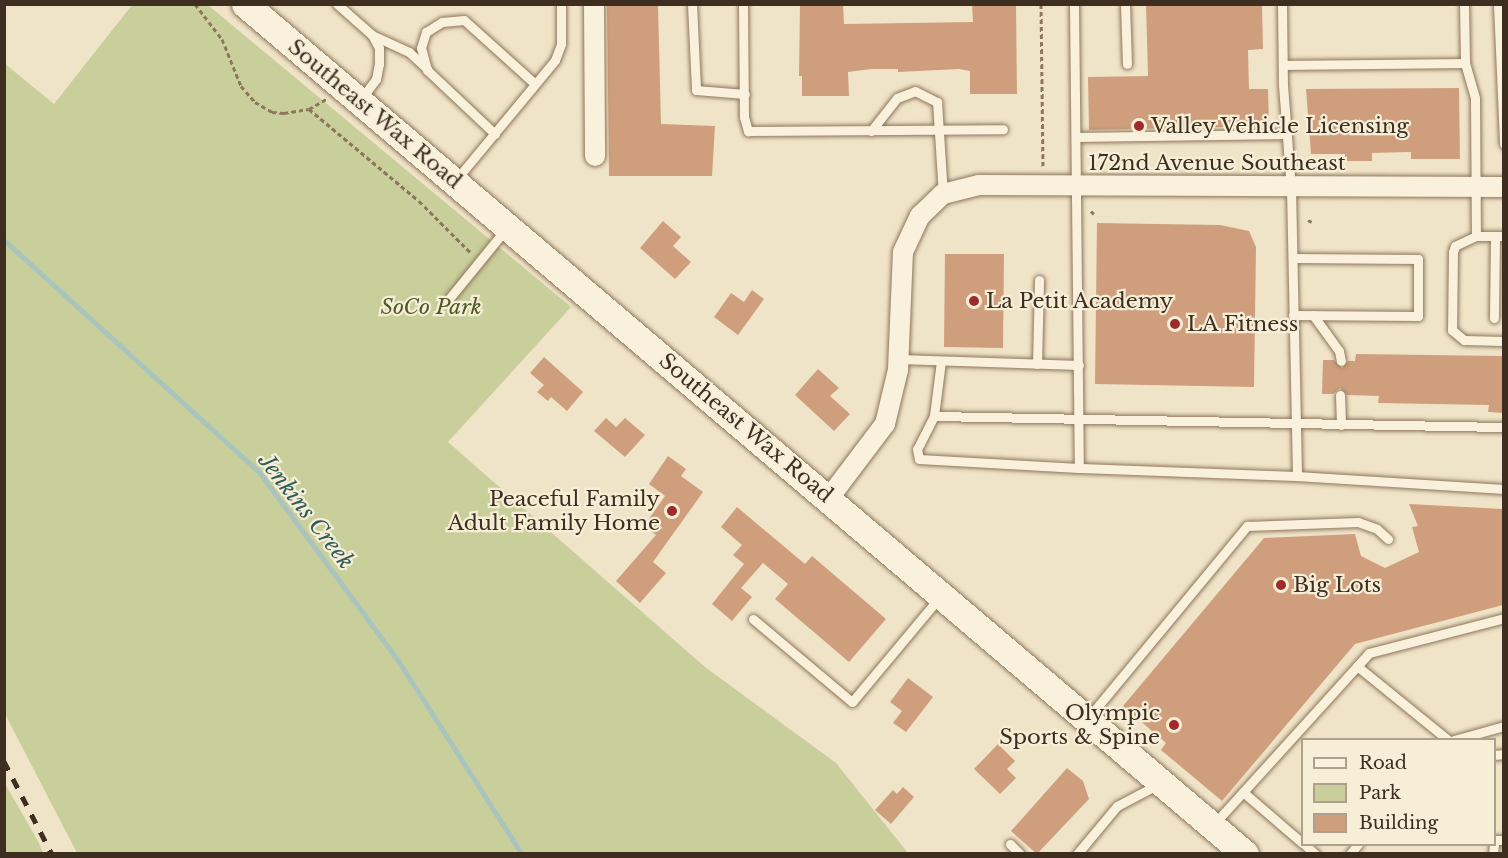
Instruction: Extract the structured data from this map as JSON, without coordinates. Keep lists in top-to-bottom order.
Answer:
{
  "streets": {
    "street": ["Southeast Wax Road", "172nd Avenue Southeast"]
  },
  "water": ["Jenkins Creek"],
  "parks": ["SoCo Park"],
  "places": [
    "Valley Vehicle Licensing",
    "La Petit Academy",
    "LA Fitness",
    "Peaceful Family Adult Family Home",
    "Big Lots",
    "Olympic Sports & Spine"
  ],
  "legend": ["Road", "Park", "Building"]
}
